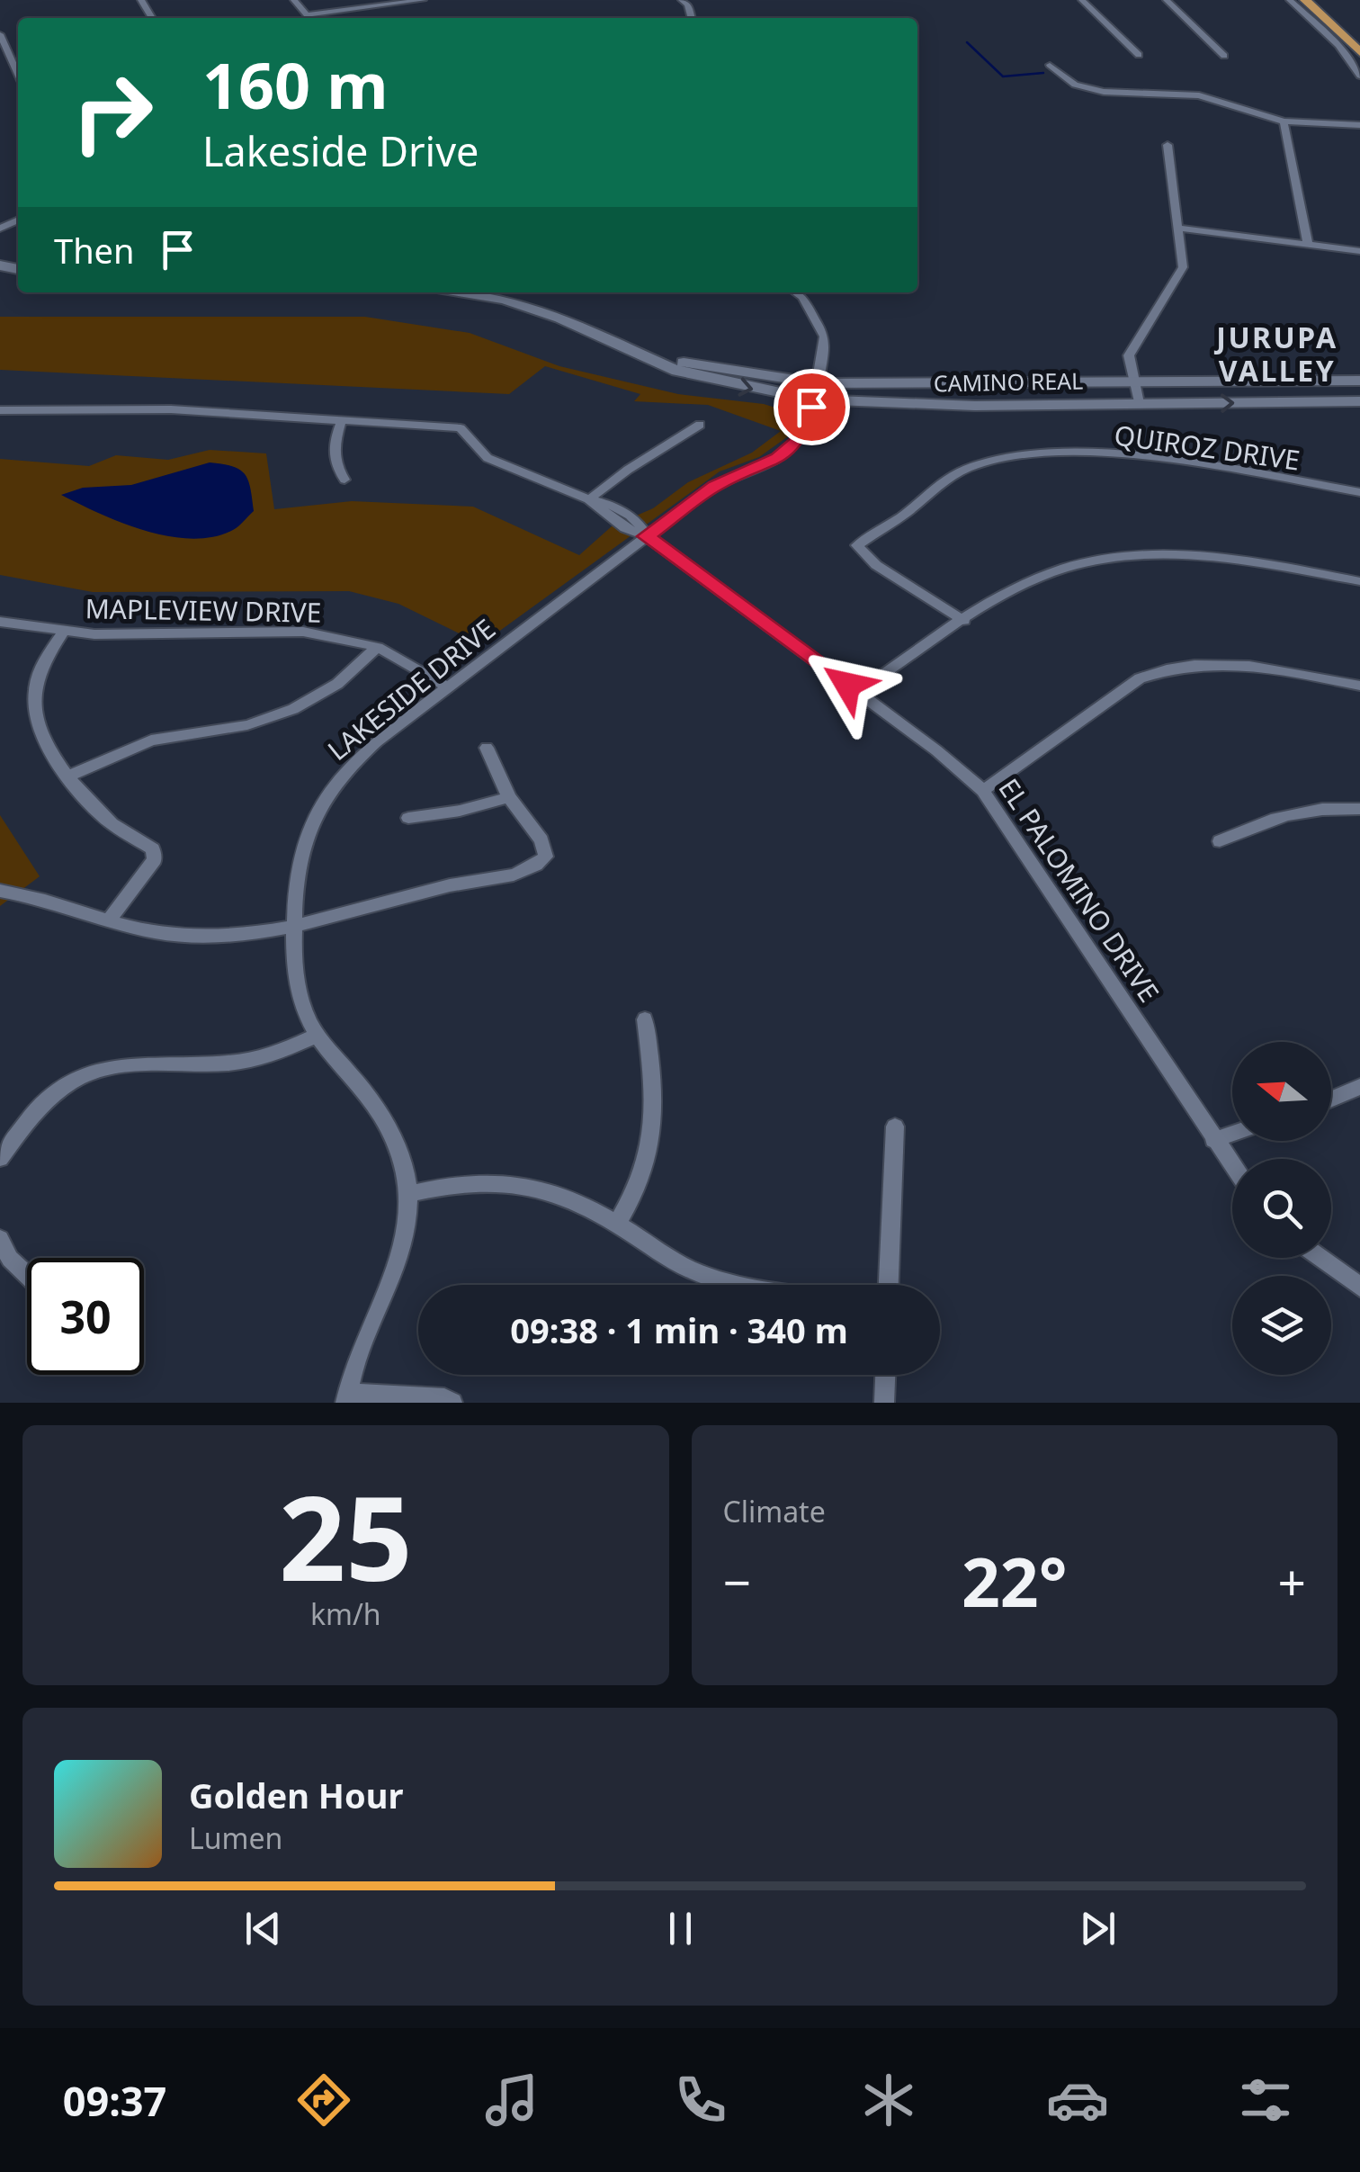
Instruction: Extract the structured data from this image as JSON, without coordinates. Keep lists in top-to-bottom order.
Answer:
{
  "streets": {
    "main road": ["CAMINO REAL"],
    "street": [
      "QUIROZ DRIVE",
      "MAPLEVIEW DRIVE",
      "LAKESIDE DRIVE",
      "EL PALOMINO DRIVE"
    ]
  },
  "crossings": [
    ["CAMINO REAL", "LAKESIDE DRIVE"],
    ["MAPLEVIEW DRIVE", "LAKESIDE DRIVE"],
    ["LAKESIDE DRIVE", "EL PALOMINO DRIVE"]
  ],
  "districts": ["JURUPA VALLEY"],
  "north": "left",
  "page": {
    "turn": ["160 m", "Lakeside Drive"],
    "then": "Then",
    "limit": "30",
    "trip": "09:38 · 1 min · 340 m",
    "tile": [
      ["25", "km/h"],
      "Climate"
    ],
    "heat": ["−", "22°", "+"],
    "song": ["Golden Hour", "Lumen"],
    "tabs": "09:37"
  }
}
